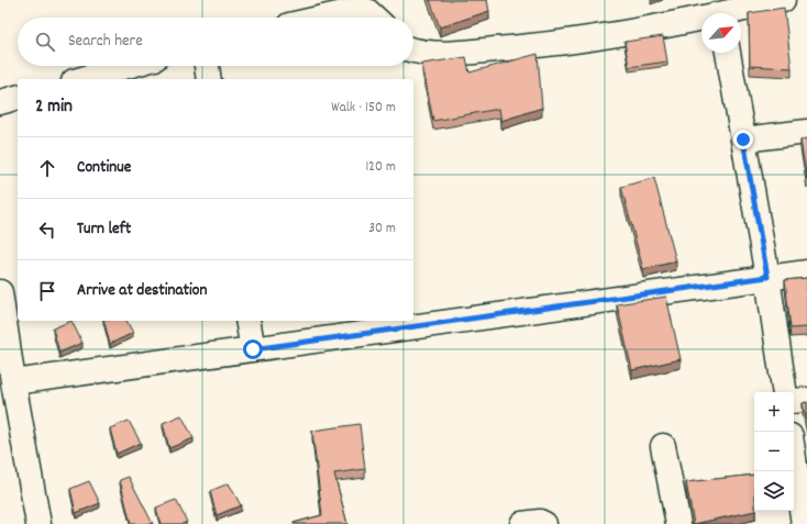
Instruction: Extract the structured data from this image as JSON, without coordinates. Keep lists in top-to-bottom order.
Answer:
{
  "north": "top right",
  "page": {
    "search": "Search here",
    "heading": ["2 min", "Walk · 150 m"],
    "list": [
      ["Continue", "120 m"],
      ["Turn left", "30 m"],
      "Arrive at destination"
    ],
    "map_buttons": ["+", "−"]
  }
}
